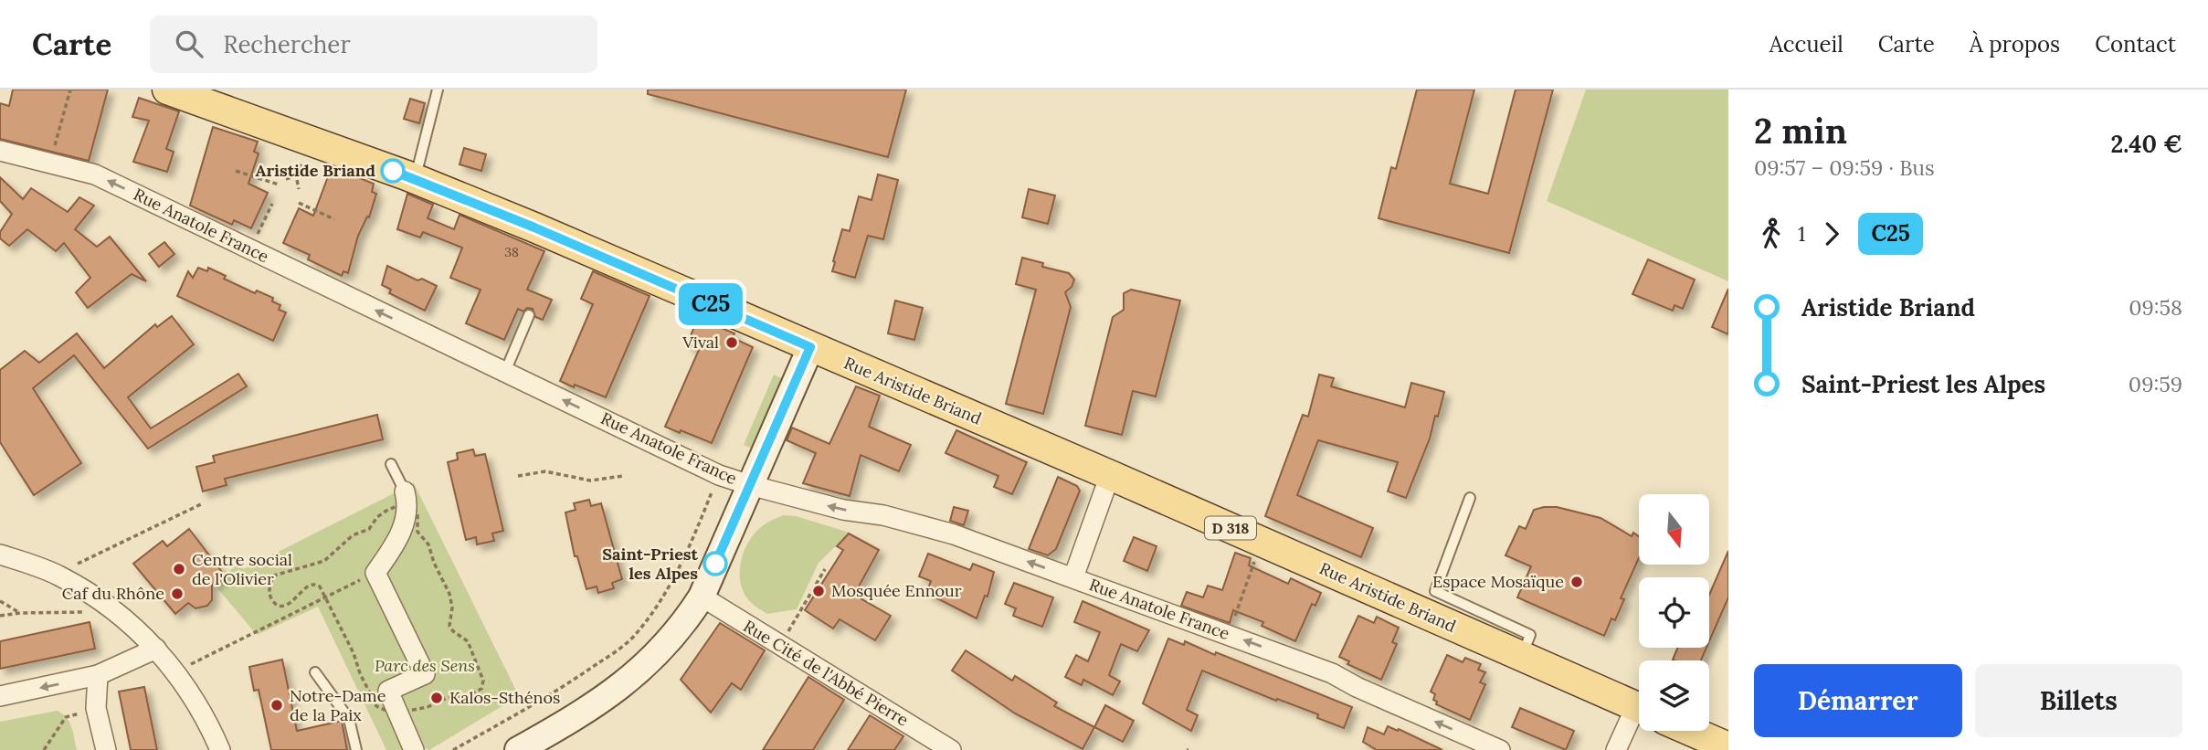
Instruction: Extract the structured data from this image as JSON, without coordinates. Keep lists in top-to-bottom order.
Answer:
{
  "streets": {
    "main road": ["Rue Aristide Briand", "D 318"],
    "street": ["Rue Anatole France", "Rue Cité de l'Abbé Pierre"]
  },
  "one_way": ["Rue Anatole France"],
  "parks": ["Parc des Sens"],
  "places": [
    "Aristide Briand",
    "Vival",
    "Saint-Priest les Alpes",
    "Centre social de l'Olivier",
    "Espace Mosaïque",
    "Mosquée Ennour",
    "Caf du Rhône",
    "Kalos-Sthénos",
    "Notre-Dame de la Paix"
  ],
  "lines": ["bus line C25"],
  "house_numbers": ["38"],
  "north": "bottom",
  "page": {
    "header": "Carte",
    "search": "Rechercher",
    "nav": [
      "Accueil",
      "Carte",
      "À propos",
      "Contact"
    ],
    "on_map": "C25",
    "heading": ["2 min", "09:57 – 09:59 · Bus", "2.40 €"],
    "legs": ["1", "C25"],
    "list": [
      {
        "name": "Aristide Briand",
        "value": "09:58"
      },
      {
        "name": "Saint-Priest les Alpes",
        "value": "09:59"
      }
    ],
    "buttons": ["Démarrer", "Billets"]
  }
}
